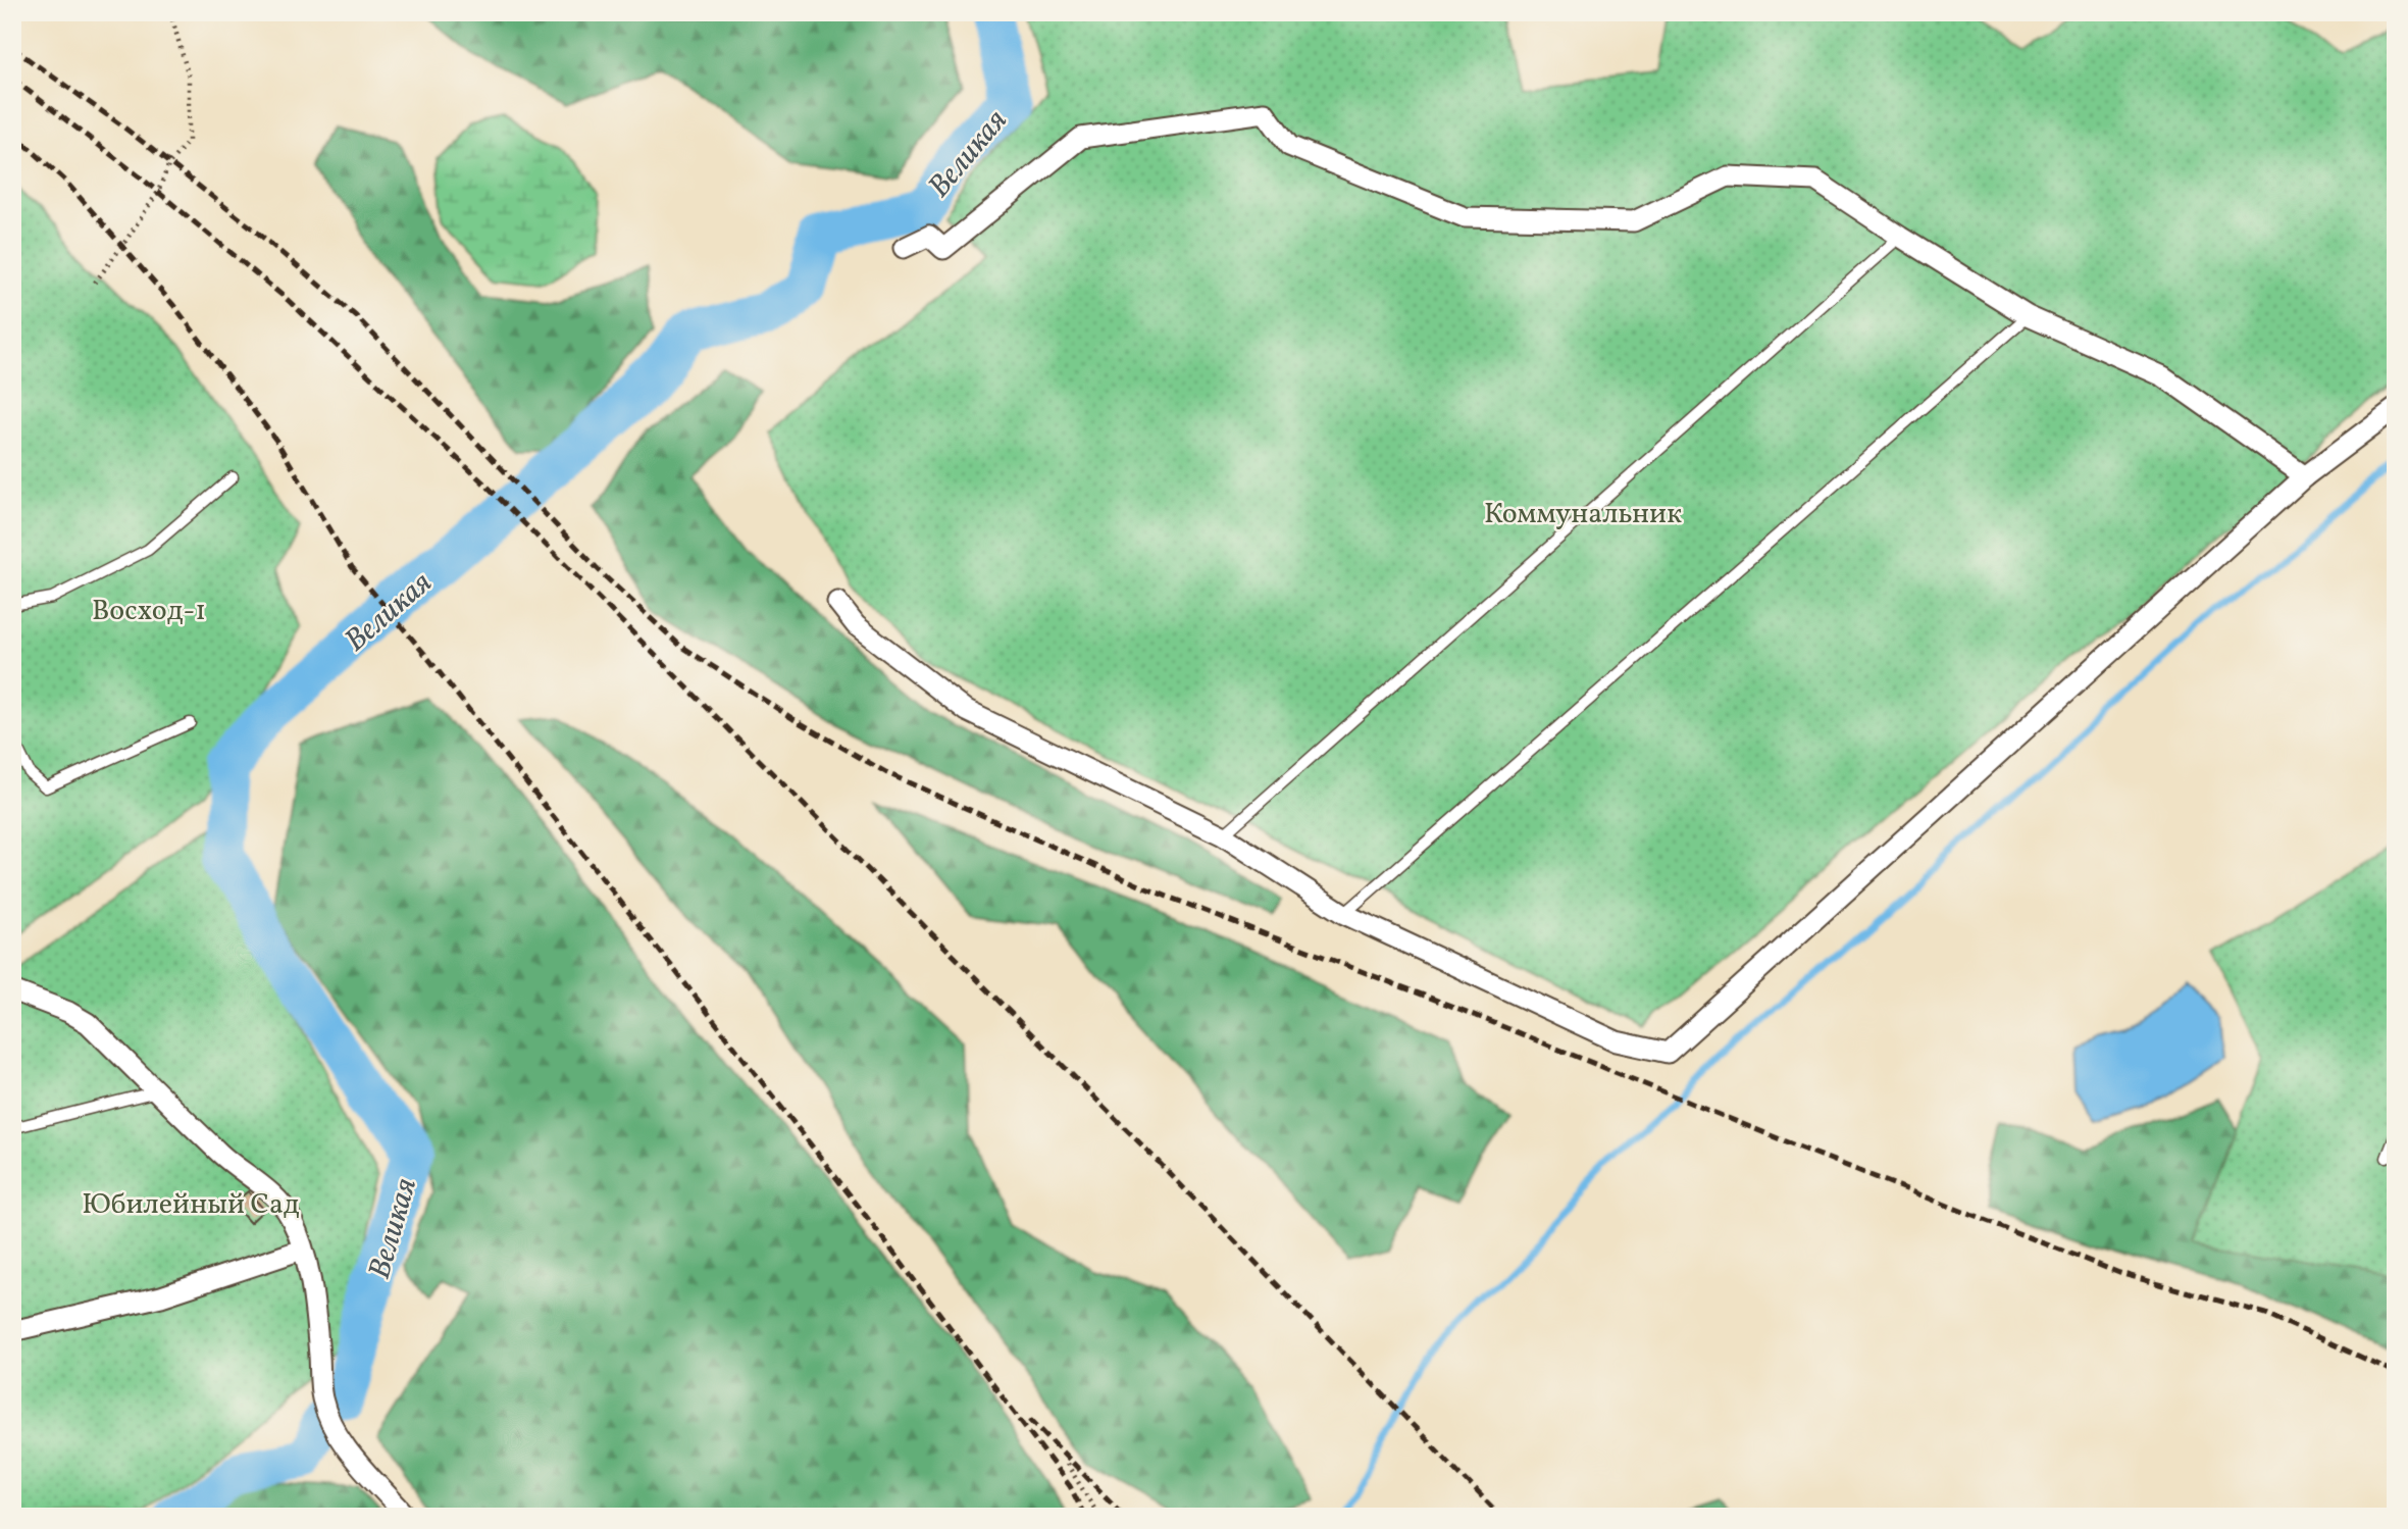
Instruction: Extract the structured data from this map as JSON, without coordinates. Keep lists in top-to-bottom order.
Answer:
{
  "water": ["Великая"],
  "parks": ["Коммунальник", "Восход-1", "Юбилейный Сад"]
}
